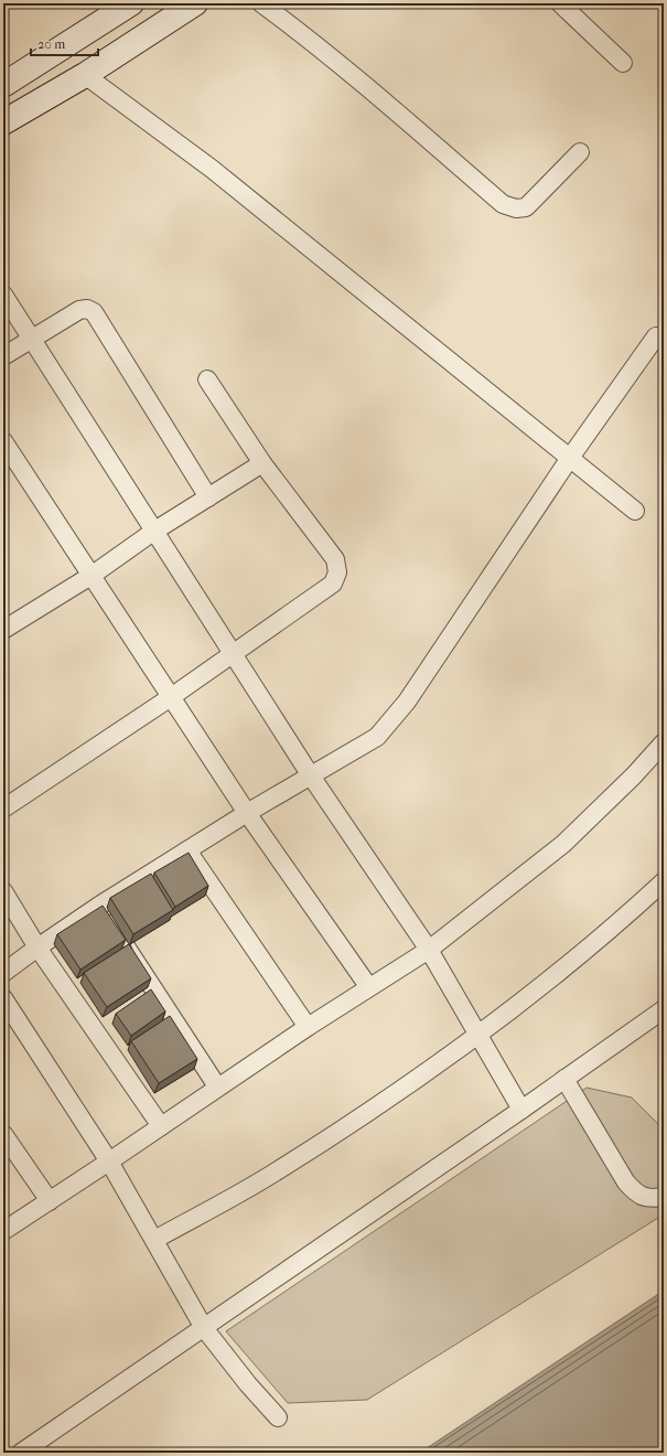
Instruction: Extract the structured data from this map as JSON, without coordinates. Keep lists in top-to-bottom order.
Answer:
{
  "scale_bar": "20 m"
}
